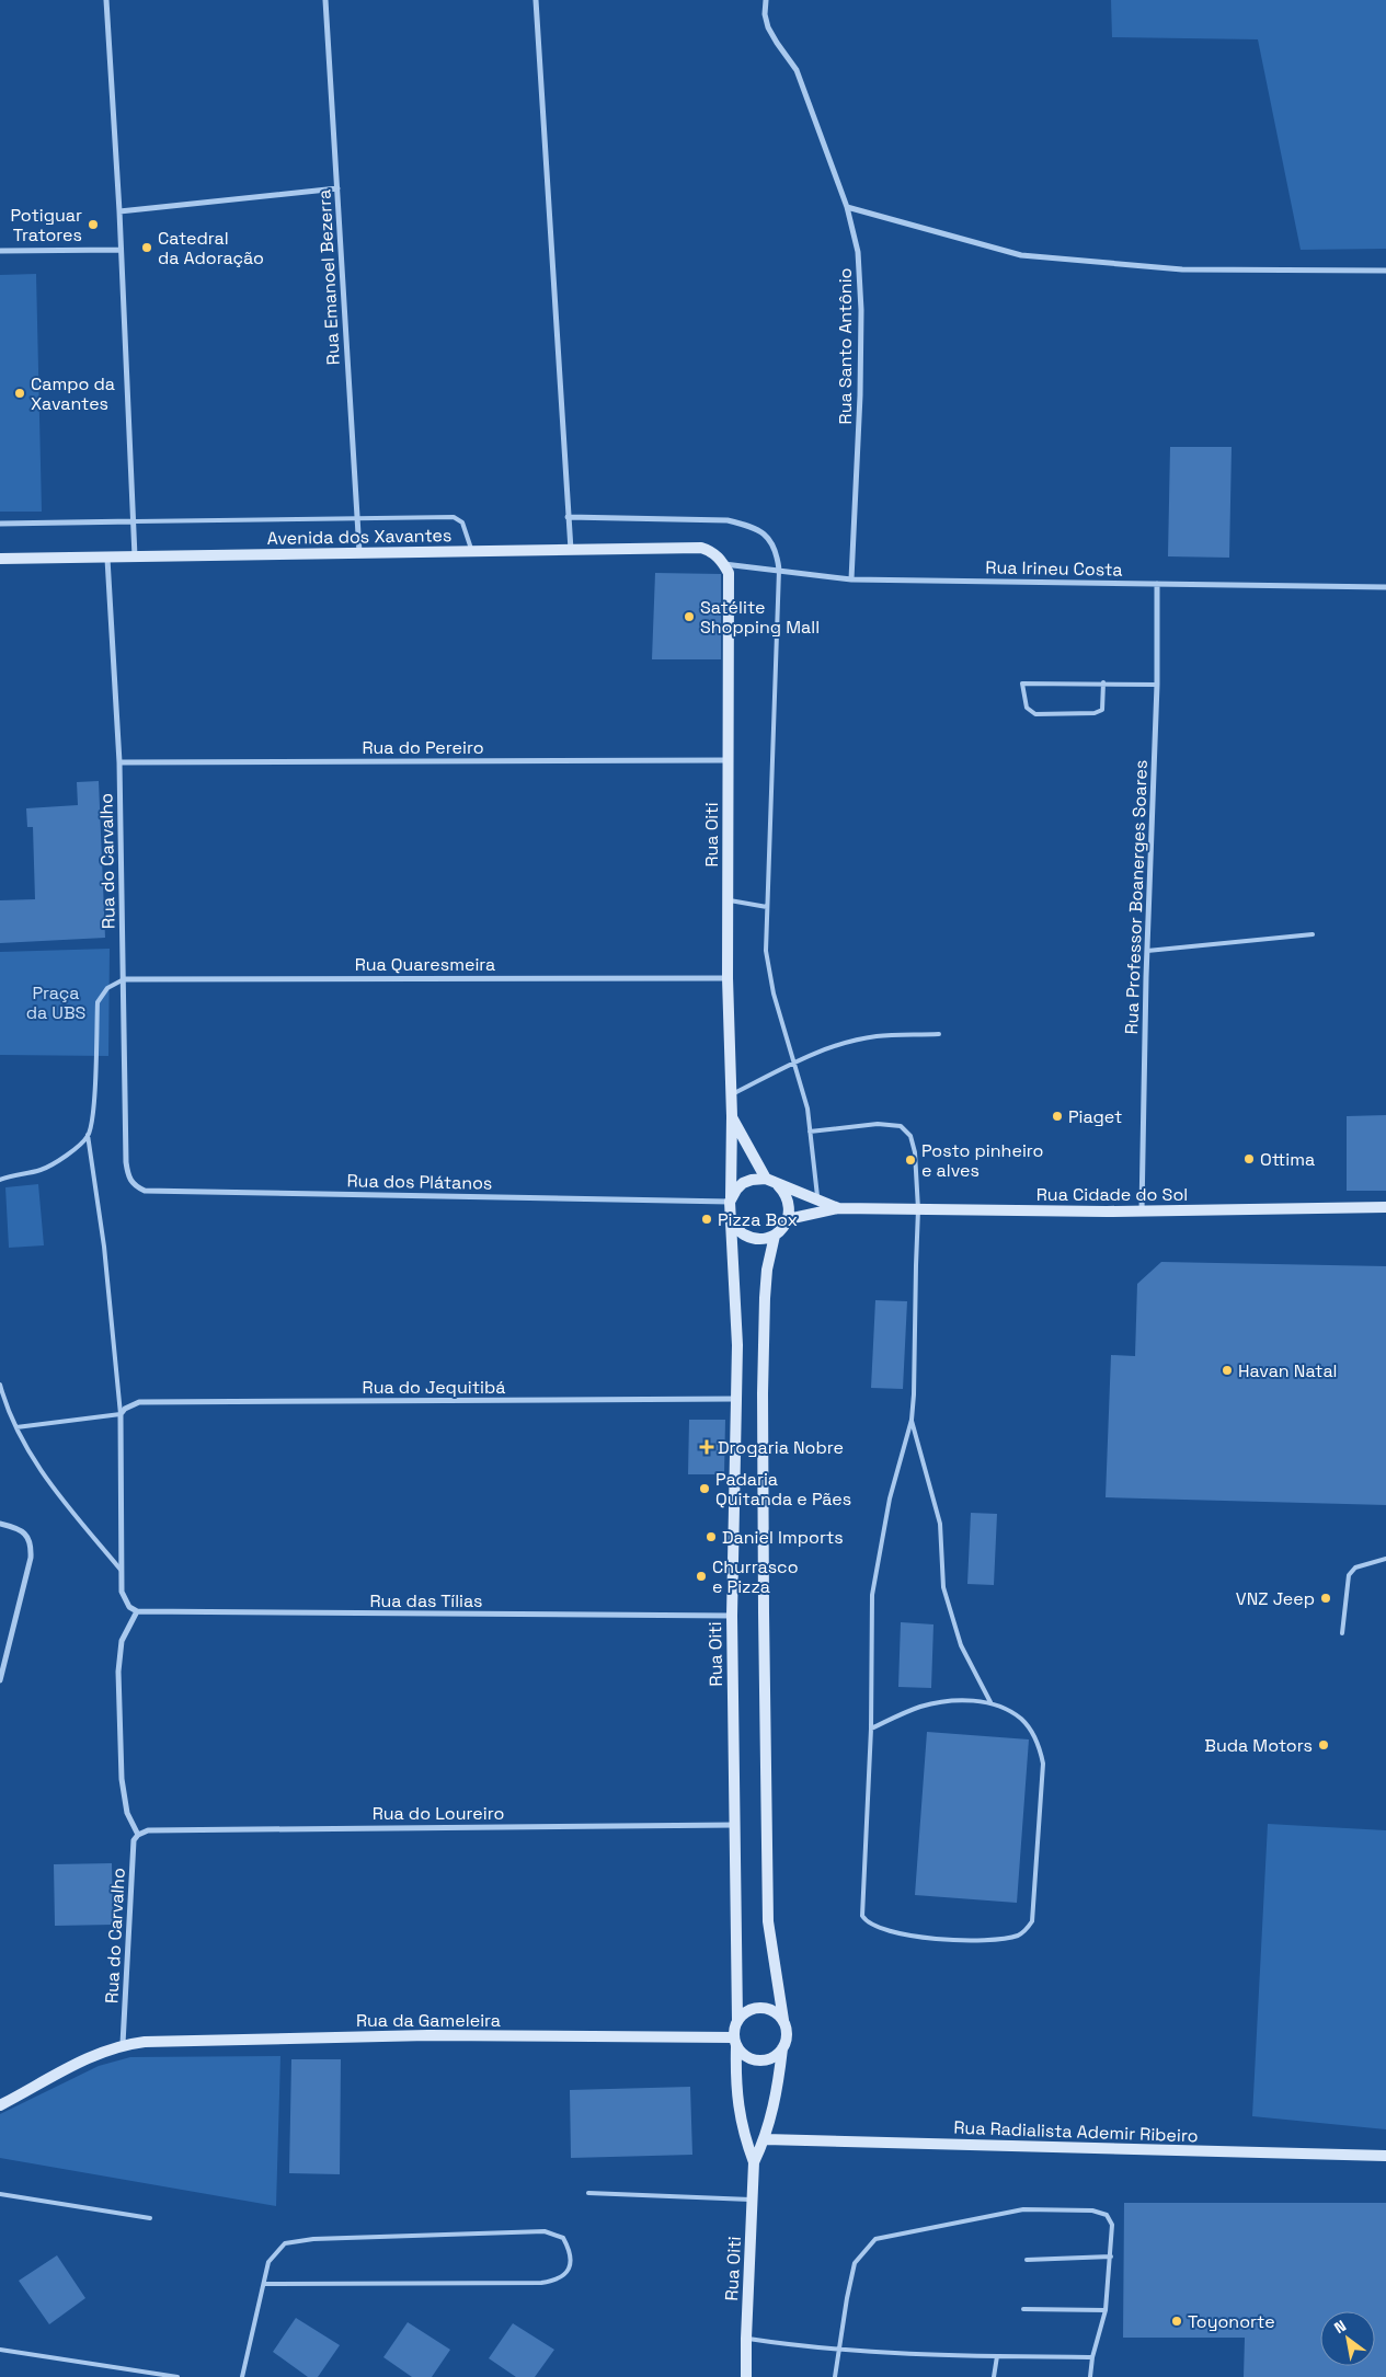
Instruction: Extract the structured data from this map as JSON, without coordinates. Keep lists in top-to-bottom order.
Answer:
{
  "streets": {
    "main road": [
      "Avenida dos Xavantes",
      "Rua Oiti",
      "Rua Cidade do Sol",
      "Rua da Gameleira",
      "Rua Radialista Ademir Ribeiro"
    ],
    "street": [
      "Rua Emanoel Bezerra",
      "Rua Santo Antônio",
      "Rua Irineu Costa",
      "Rua do Pereiro",
      "Rua do Carvalho",
      "Rua Professor Boanerges Soares",
      "Rua Quaresmeira",
      "Rua dos Plátanos",
      "Rua do Jequitibá",
      "Rua das Tílias",
      "Rua do Loureiro"
    ]
  },
  "crossings": [
    ["Rua Emanoel Bezerra", "Avenida dos Xavantes"],
    ["Rua Santo Antônio", "Rua Irineu Costa"],
    ["Avenida dos Xavantes", "Rua Irineu Costa"],
    ["Avenida dos Xavantes", "Rua Oiti"],
    ["Avenida dos Xavantes", "Rua do Carvalho"],
    ["Rua Irineu Costa", "Rua Oiti"],
    ["Rua Irineu Costa", "Rua Professor Boanerges Soares"],
    ["Rua do Pereiro", "Rua Oiti"],
    ["Rua do Pereiro", "Rua do Carvalho"],
    ["Rua Oiti", "Rua Quaresmeira"],
    ["Rua Oiti", "Rua dos Plátanos"],
    ["Rua Oiti", "Rua Cidade do Sol"],
    ["Rua Oiti", "Rua do Jequitibá"],
    ["Rua Oiti", "Rua das Tílias"],
    ["Rua Oiti", "Rua do Loureiro"],
    ["Rua Oiti", "Rua da Gameleira"],
    ["Rua Oiti", "Rua Radialista Ademir Ribeiro"],
    ["Rua do Carvalho", "Rua Quaresmeira"],
    ["Rua do Carvalho", "Rua dos Plátanos"],
    ["Rua do Carvalho", "Rua do Loureiro"],
    ["Rua do Carvalho", "Rua da Gameleira"],
    ["Rua Professor Boanerges Soares", "Rua Cidade do Sol"],
    ["Rua dos Plátanos", "Rua Cidade do Sol"]
  ],
  "parks": ["Praça da UBS"],
  "places": {
    "other": [
      "Potiguar Tratores",
      "Catedral da Adoração",
      "Campo da Xavantes",
      "Satélite Shopping Mall",
      "Piaget",
      "Ottima",
      "Posto pinheiro e alves",
      "Pizza Box",
      "Havan Natal",
      "Padaria Quitanda e Pães",
      "Daniel Imports",
      "Churrasco e Pizza",
      "VNZ Jeep",
      "Buda Motors",
      "Toyonorte"
    ],
    "health": ["Drogaria Nobre"]
  },
  "north": "top left"
}
